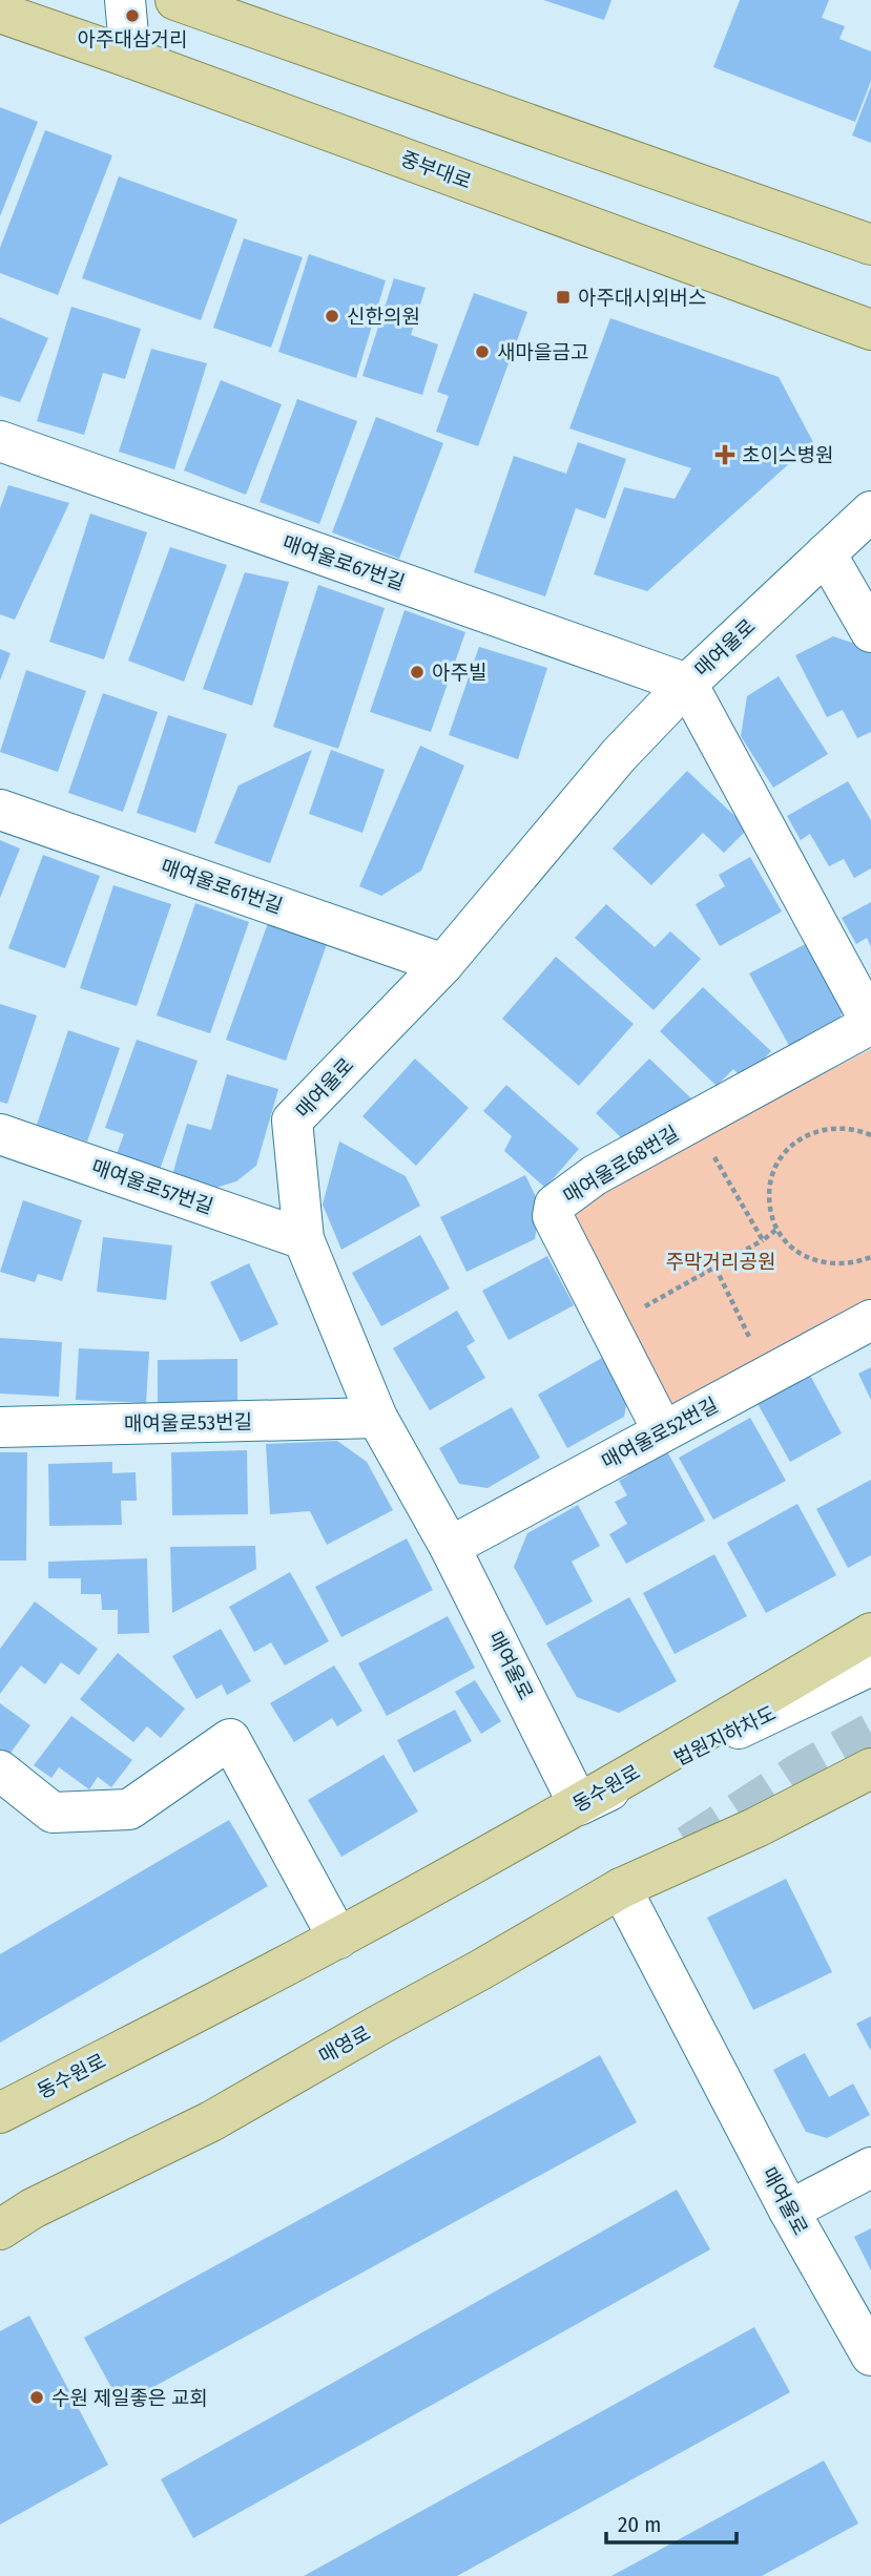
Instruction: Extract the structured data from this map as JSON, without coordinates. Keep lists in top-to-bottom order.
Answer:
{
  "streets": {
    "main road": ["중부대로", "동수원로", "매영로"],
    "street": [
      "매여울로67번길",
      "매여울로",
      "매여울로61번길",
      "매여울로68번길",
      "매여울로57번길",
      "매여울로53번길",
      "매여울로52번길",
      "법원지하차도"
    ]
  },
  "crossings": [
    ["매여울로67번길", "매여울로"],
    ["매여울로67번길", "매여울로68번길"],
    ["매여울로", "매여울로61번길"],
    ["매여울로", "매여울로68번길"],
    ["매여울로", "매여울로57번길"],
    ["매여울로", "매여울로53번길"],
    ["매여울로", "매여울로52번길"],
    ["매여울로", "법원지하차도"],
    ["매여울로", "동수원로"],
    ["매여울로", "매영로"],
    ["매여울로68번길", "매여울로52번길"],
    ["법원지하차도", "동수원로"]
  ],
  "parks": ["주막거리공원"],
  "places": {
    "other": [
      "아주대삼거리",
      "신한의원",
      "새마을금고",
      "아주빌",
      "수원 제일좋은 교회"
    ],
    "transit": ["아주대시외버스"],
    "health": ["초이스병원"]
  },
  "scale_bar": "20 m"
}
